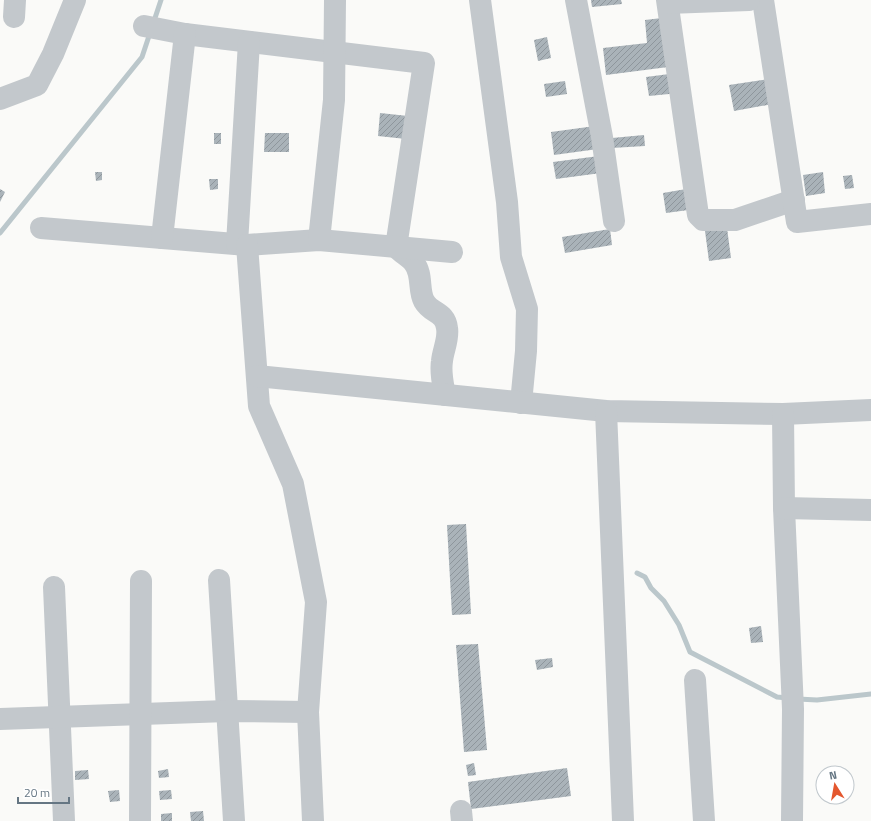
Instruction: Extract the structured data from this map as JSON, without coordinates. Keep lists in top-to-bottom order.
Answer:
{
  "scale_bar": "20 m",
  "north": "top"
}
